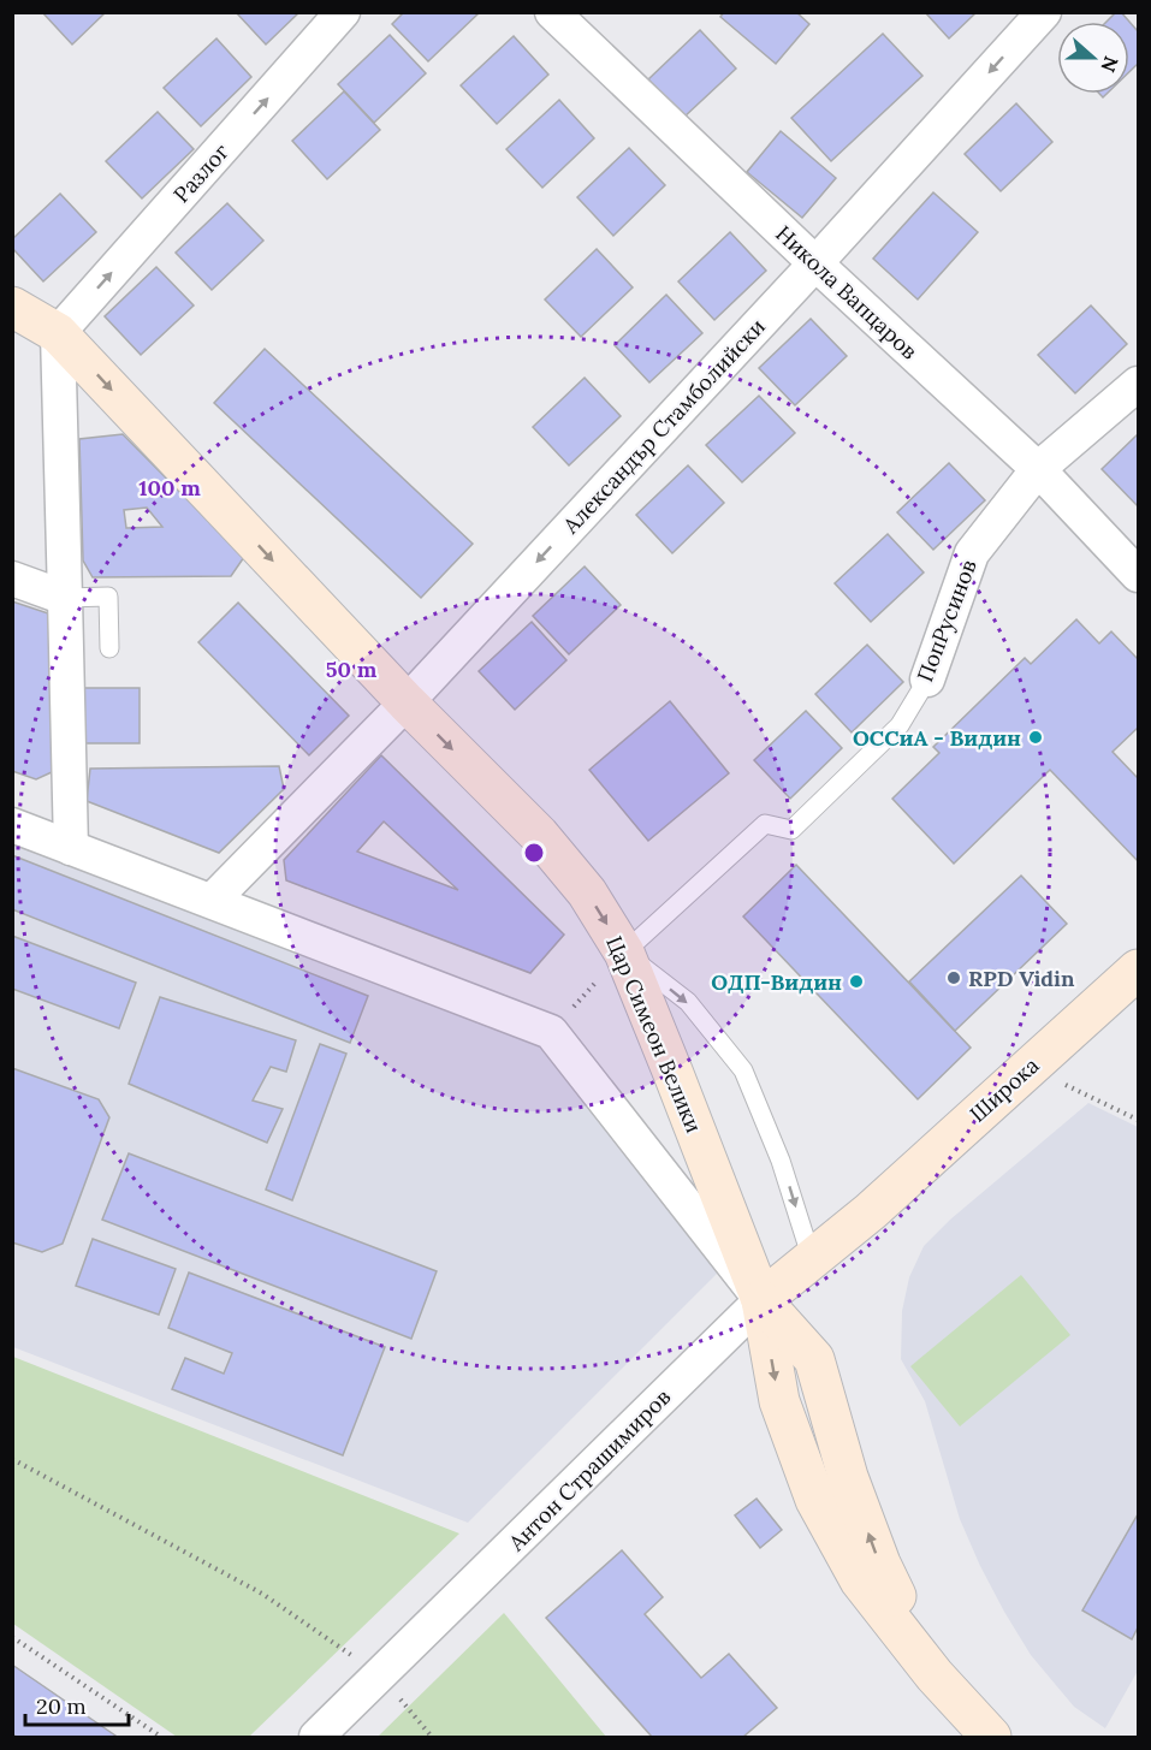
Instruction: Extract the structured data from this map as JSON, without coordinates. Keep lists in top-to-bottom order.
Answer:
{
  "streets": {
    "street": [
      "Разлог",
      "Никола Вапцаров",
      "Александър Стамболийски",
      "ПопРусинов",
      "Цар Симеон Велики",
      "Широка",
      "Антон Страшимиров"
    ]
  },
  "crossings": [
    ["Разлог", "Цар Симеон Велики"],
    ["Никола Вапцаров", "Александър Стамболийски"],
    ["Никола Вапцаров", "ПопРусинов"],
    ["Александър Стамболийски", "Цар Симеон Велики"],
    ["ПопРусинов", "Цар Симеон Велики"],
    ["Цар Симеон Велики", "Антон Страшимиров"],
    ["Широка", "Антон Страшимиров"]
  ],
  "one_way": ["Разлог", "Александър Стамболийски", "Цар Симеон Велики"],
  "places": ["ОССиА - Видин", "RPD Vidin", "ОДП-Видин"],
  "scale_bar": "20 m",
  "north": "right",
  "rings": ["100 m", "50 m"]
}
